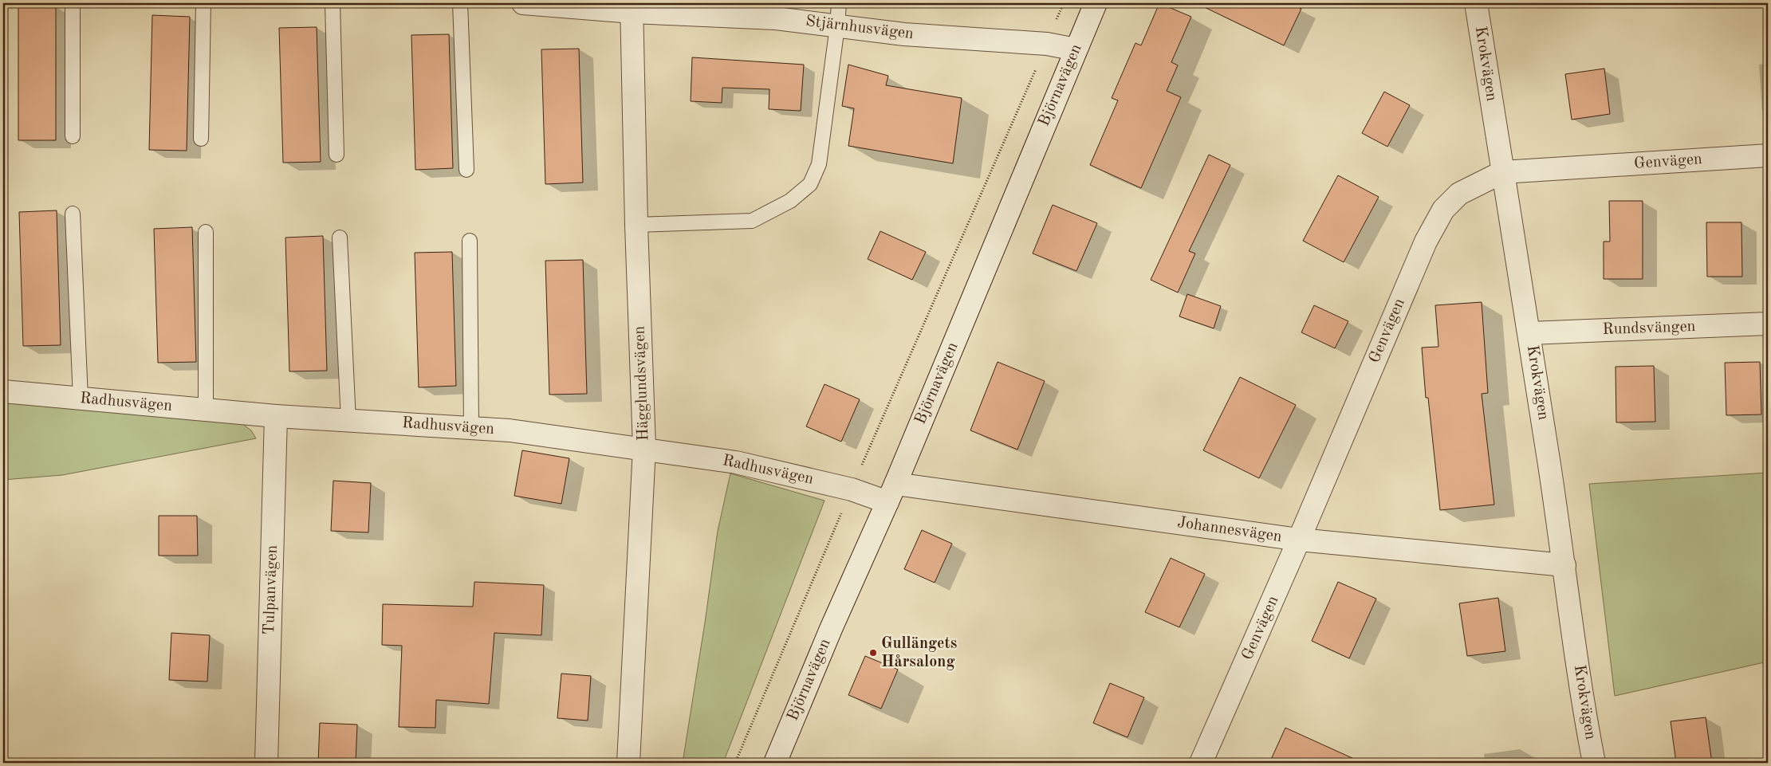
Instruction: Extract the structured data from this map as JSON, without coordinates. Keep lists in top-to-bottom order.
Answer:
{
  "streets": {
    "street": [
      "Stjärnhusvägen",
      "Krokvägen",
      "Björnavägen",
      "Genvägen",
      "Rundsvängen",
      "Hägglundsvägen",
      "Radhusvägen",
      "Johannesvägen",
      "Tulpanvägen"
    ]
  },
  "crossings": [
    ["Stjärnhusvägen", "Björnavägen"],
    ["Stjärnhusvägen", "Hägglundsvägen"],
    ["Krokvägen", "Genvägen"],
    ["Krokvägen", "Rundsvängen"],
    ["Krokvägen", "Johannesvägen"],
    ["Björnavägen", "Radhusvägen"],
    ["Björnavägen", "Johannesvägen"],
    ["Genvägen", "Johannesvägen"],
    ["Hägglundsvägen", "Radhusvägen"],
    ["Radhusvägen", "Johannesvägen"],
    ["Radhusvägen", "Tulpanvägen"]
  ],
  "places": ["Gullängets Hårsalong"]
}
